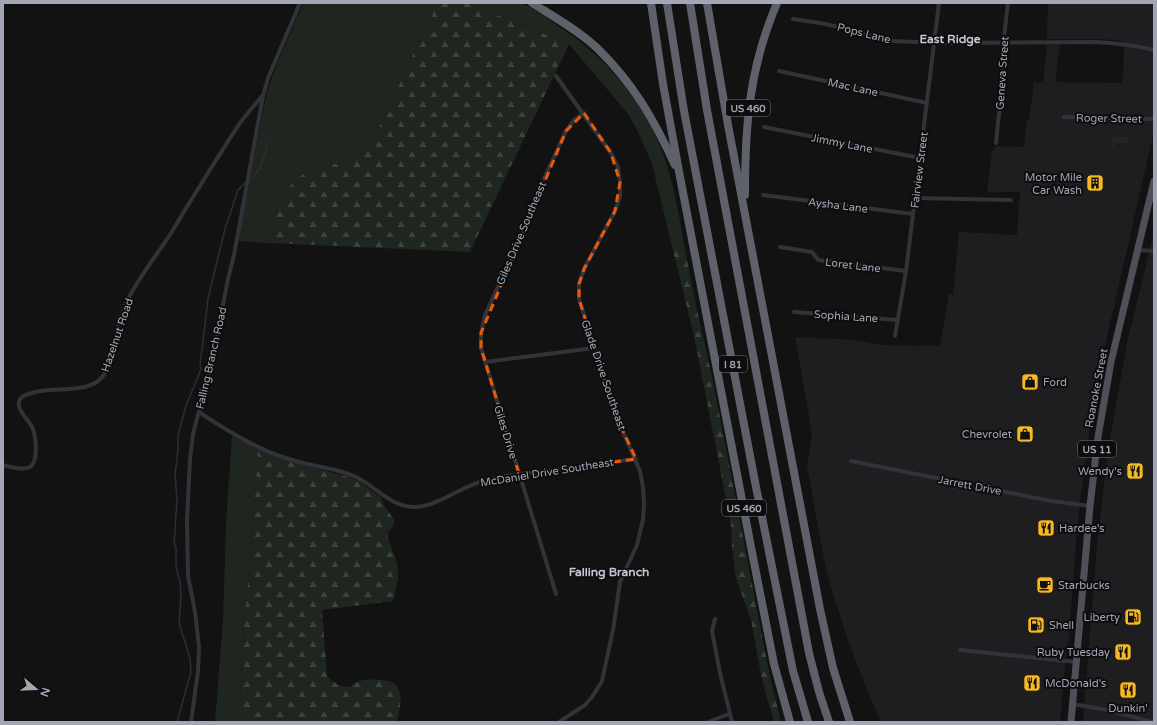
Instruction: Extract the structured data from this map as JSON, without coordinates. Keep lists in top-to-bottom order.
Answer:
{
  "streets": {
    "highway": ["US 460", "I 81"],
    "main road": ["Roanoke Street", "US 11"],
    "street": [
      "Pops Lane",
      "Geneva Street",
      "Mac Lane",
      "Roger Street",
      "Jimmy Lane",
      "Fairview Street",
      "Aysha Lane",
      "Giles Drive Southeast",
      "Loret Lane",
      "Sophia Lane",
      "Hazelnut Road",
      "Falling Branch Road",
      "Glade Drive Southeast",
      "Giles Drive",
      "McDaniel Drive Southeast",
      "Jarrett Drive"
    ]
  },
  "crossings": [
    ["Pops Lane", "Geneva Street"],
    ["Pops Lane", "Fairview Street"],
    ["Mac Lane", "Fairview Street"],
    ["Jimmy Lane", "Fairview Street"],
    ["Fairview Street", "Aysha Lane"],
    ["Fairview Street", "Loret Lane"],
    ["Fairview Street", "Sophia Lane"],
    ["Giles Drive Southeast", "Glade Drive Southeast"],
    ["Giles Drive Southeast", "Giles Drive"],
    ["Hazelnut Road", "Falling Branch Road"],
    ["Falling Branch Road", "McDaniel Drive Southeast"],
    ["Glade Drive Southeast", "McDaniel Drive Southeast"],
    ["Roanoke Street", "Jarrett Drive"],
    ["Giles Drive", "McDaniel Drive Southeast"]
  ],
  "districts": ["East Ridge", "Falling Branch"],
  "places": {
    "building": ["Motor Mile Car Wash"],
    "shop": ["Ford", "Chevrolet"],
    "restaurant": [
      "Wendy's",
      "Hardee's",
      "Ruby Tuesday",
      "McDonald's",
      "Dunkin'"
    ],
    "cafe": ["Starbucks"],
    "fuel station": ["Liberty", "Shell"]
  },
  "north": "right"
}
